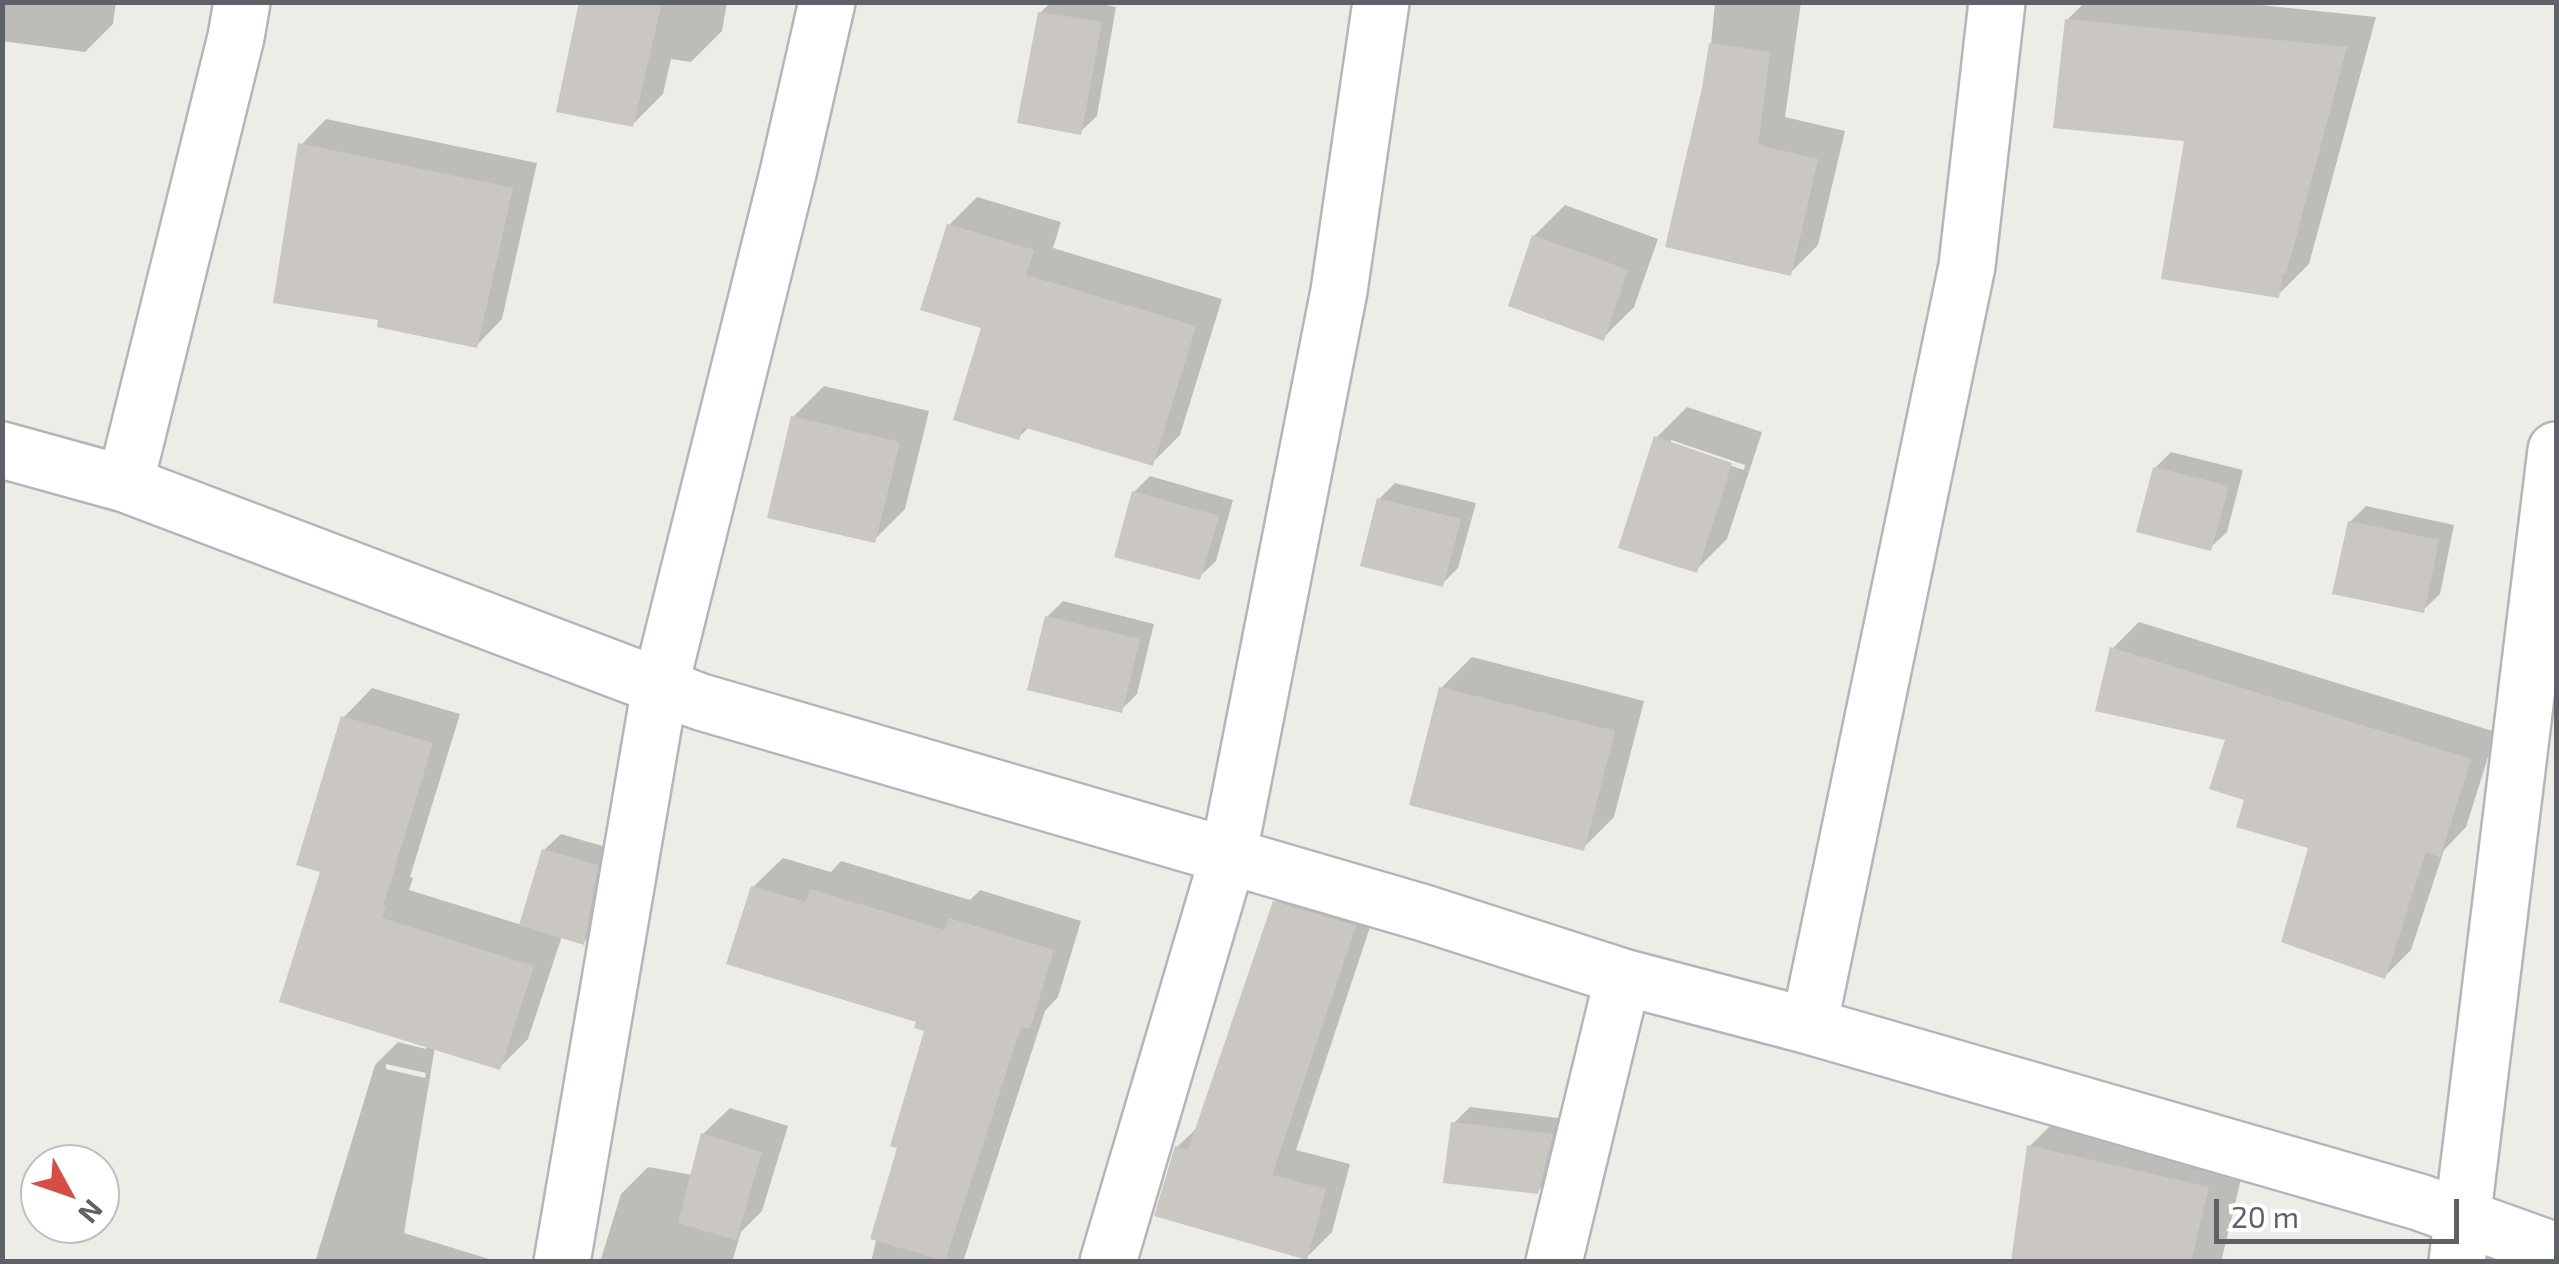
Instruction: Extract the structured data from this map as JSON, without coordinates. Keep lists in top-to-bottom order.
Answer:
{
  "scale_bar": "20 m",
  "north": "bottom right"
}
